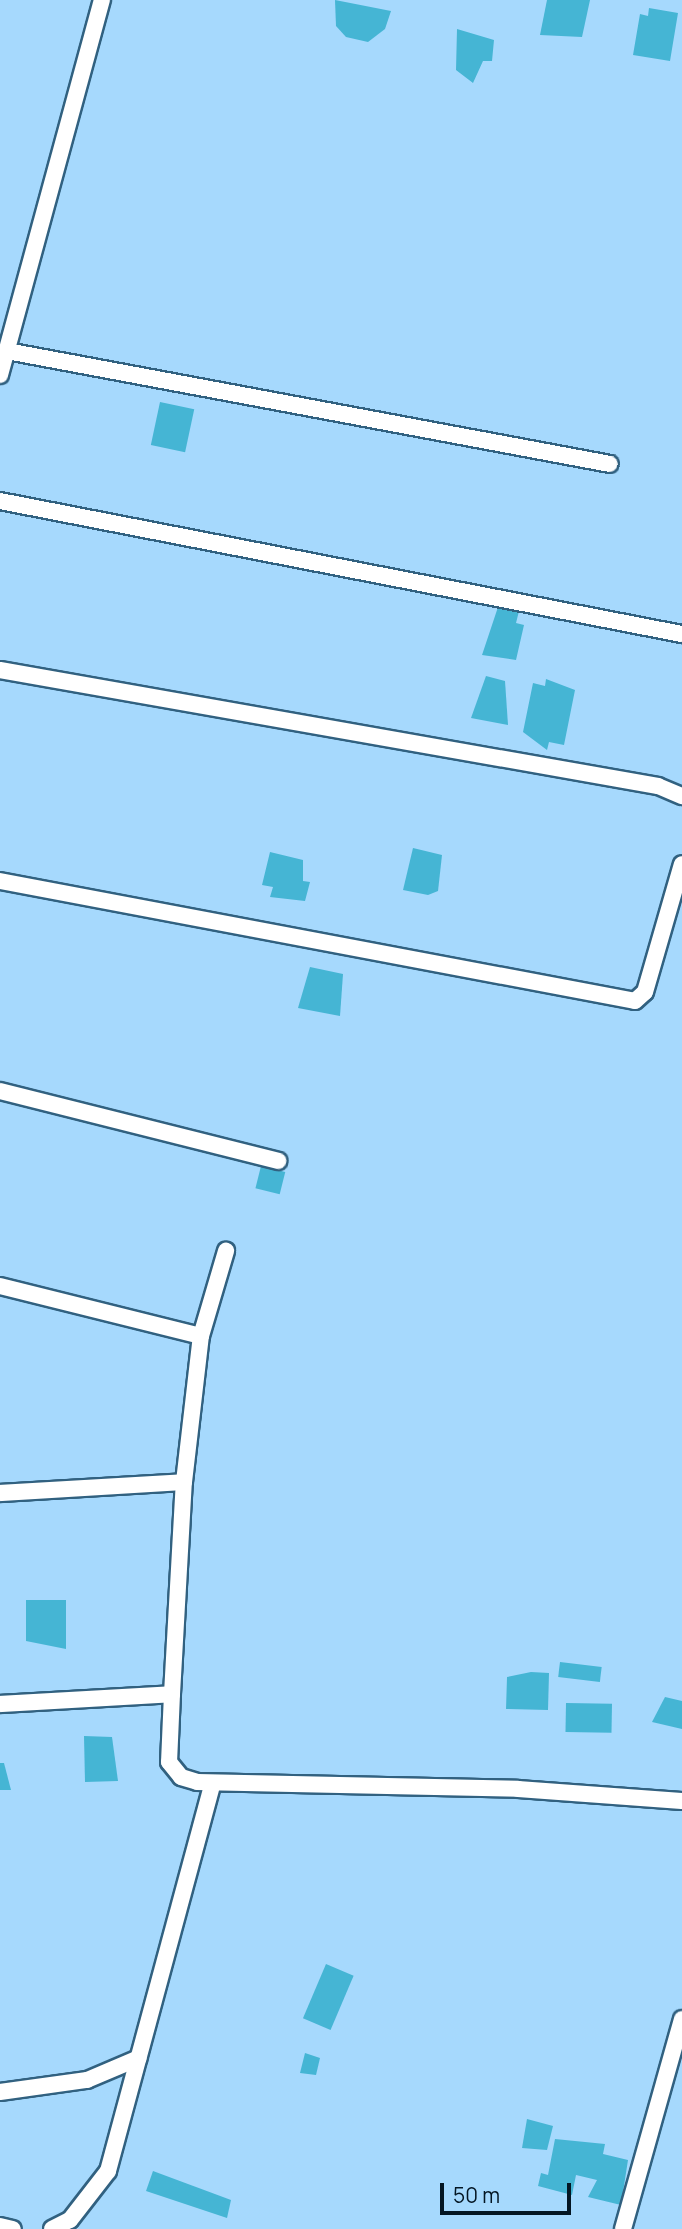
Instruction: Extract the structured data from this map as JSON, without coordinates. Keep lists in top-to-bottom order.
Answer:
{
  "scale_bar": "50 m"
}
